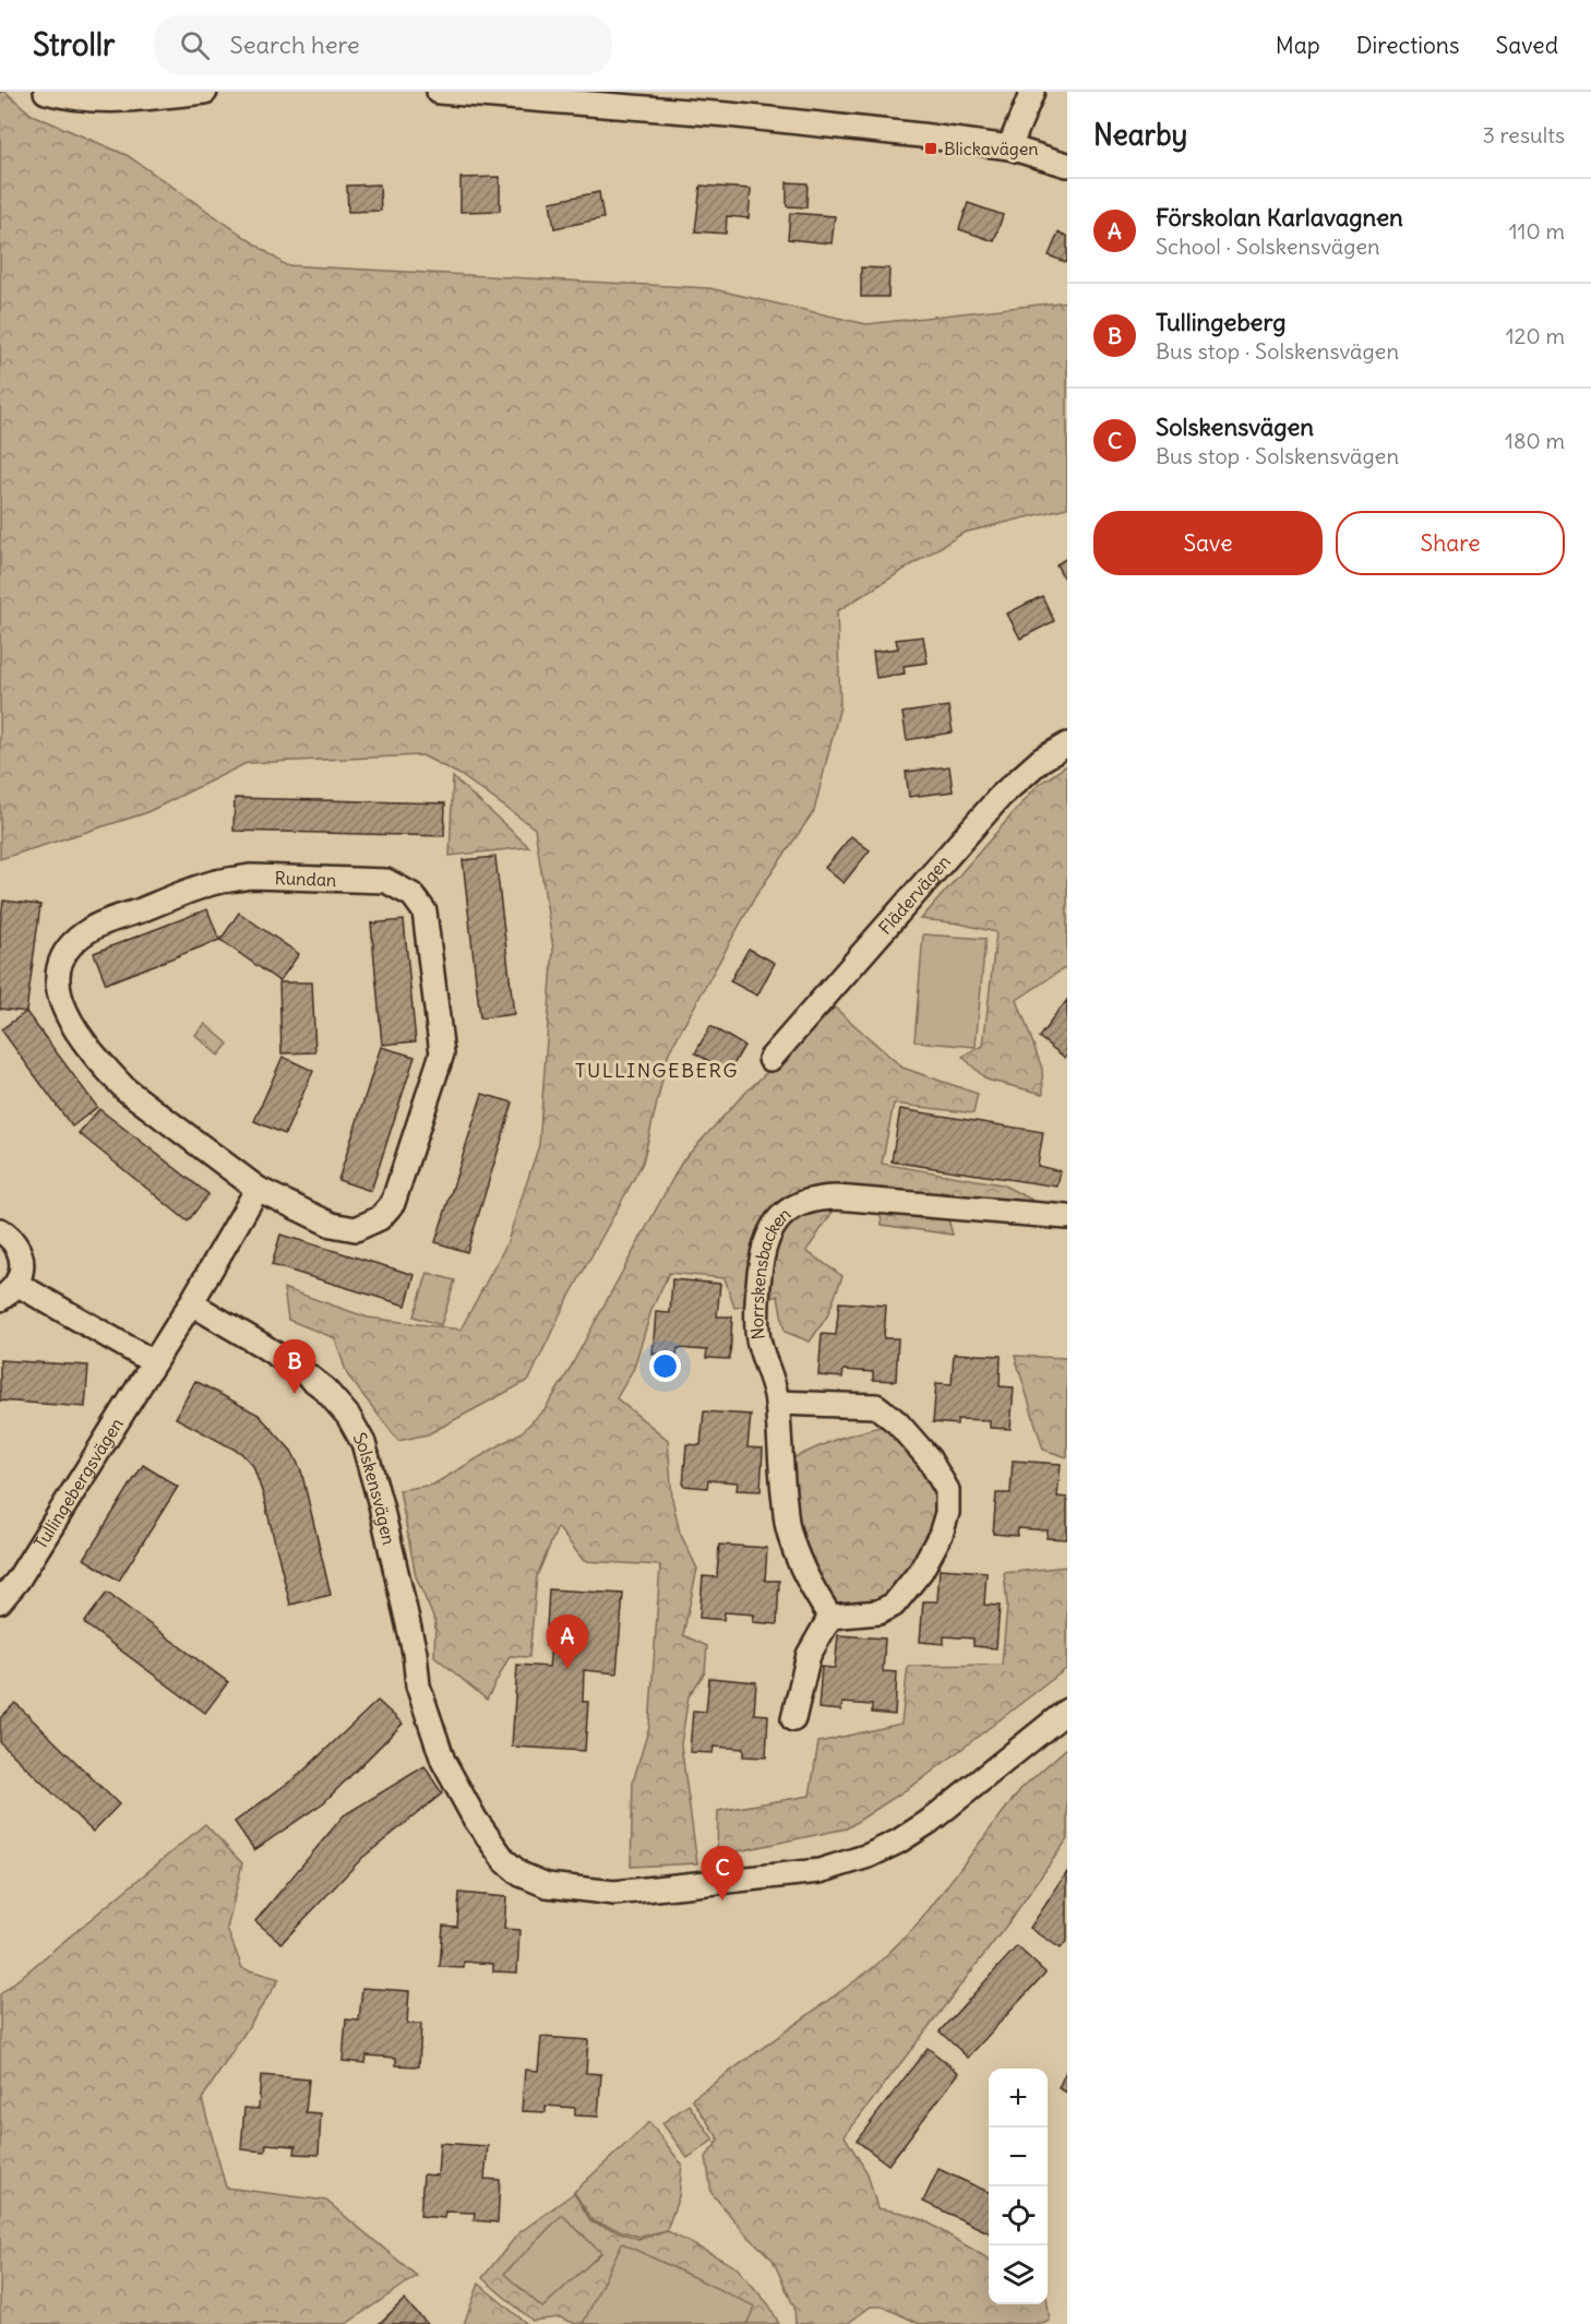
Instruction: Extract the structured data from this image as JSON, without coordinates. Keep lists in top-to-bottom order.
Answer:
{
  "streets": {
    "street": [
      "Rundan",
      "Flädervägen",
      "Norrskensbacken",
      "Tullingebergsvägen",
      "Solskensvägen"
    ]
  },
  "crossings": [
    ["Rundan", "Tullingebergsvägen"],
    ["Tullingebergsvägen", "Solskensvägen"]
  ],
  "districts": ["TULLINGEBERG"],
  "places": {
    "transit": ["Blickavägen"]
  },
  "page": {
    "header": "Strollr",
    "search": "Search here",
    "nav": ["Map", "Directions", "Saved"],
    "heading": ["Nearby", "3 results"],
    "list": [
      {
        "mark": "A",
        "name": "Förskolan Karlavagnen",
        "note": "School · Solskensvägen",
        "value": "110 m"
      },
      {
        "mark": "B",
        "name": "Tullingeberg",
        "note": "Bus stop · Solskensvägen",
        "value": "120 m"
      },
      {
        "mark": "C",
        "name": "Solskensvägen",
        "note": "Bus stop · Solskensvägen",
        "value": "180 m"
      }
    ],
    "buttons": ["Save", "Share"],
    "pins": ["B", "A", "C"],
    "map_buttons": ["+", "−"]
  }
}
